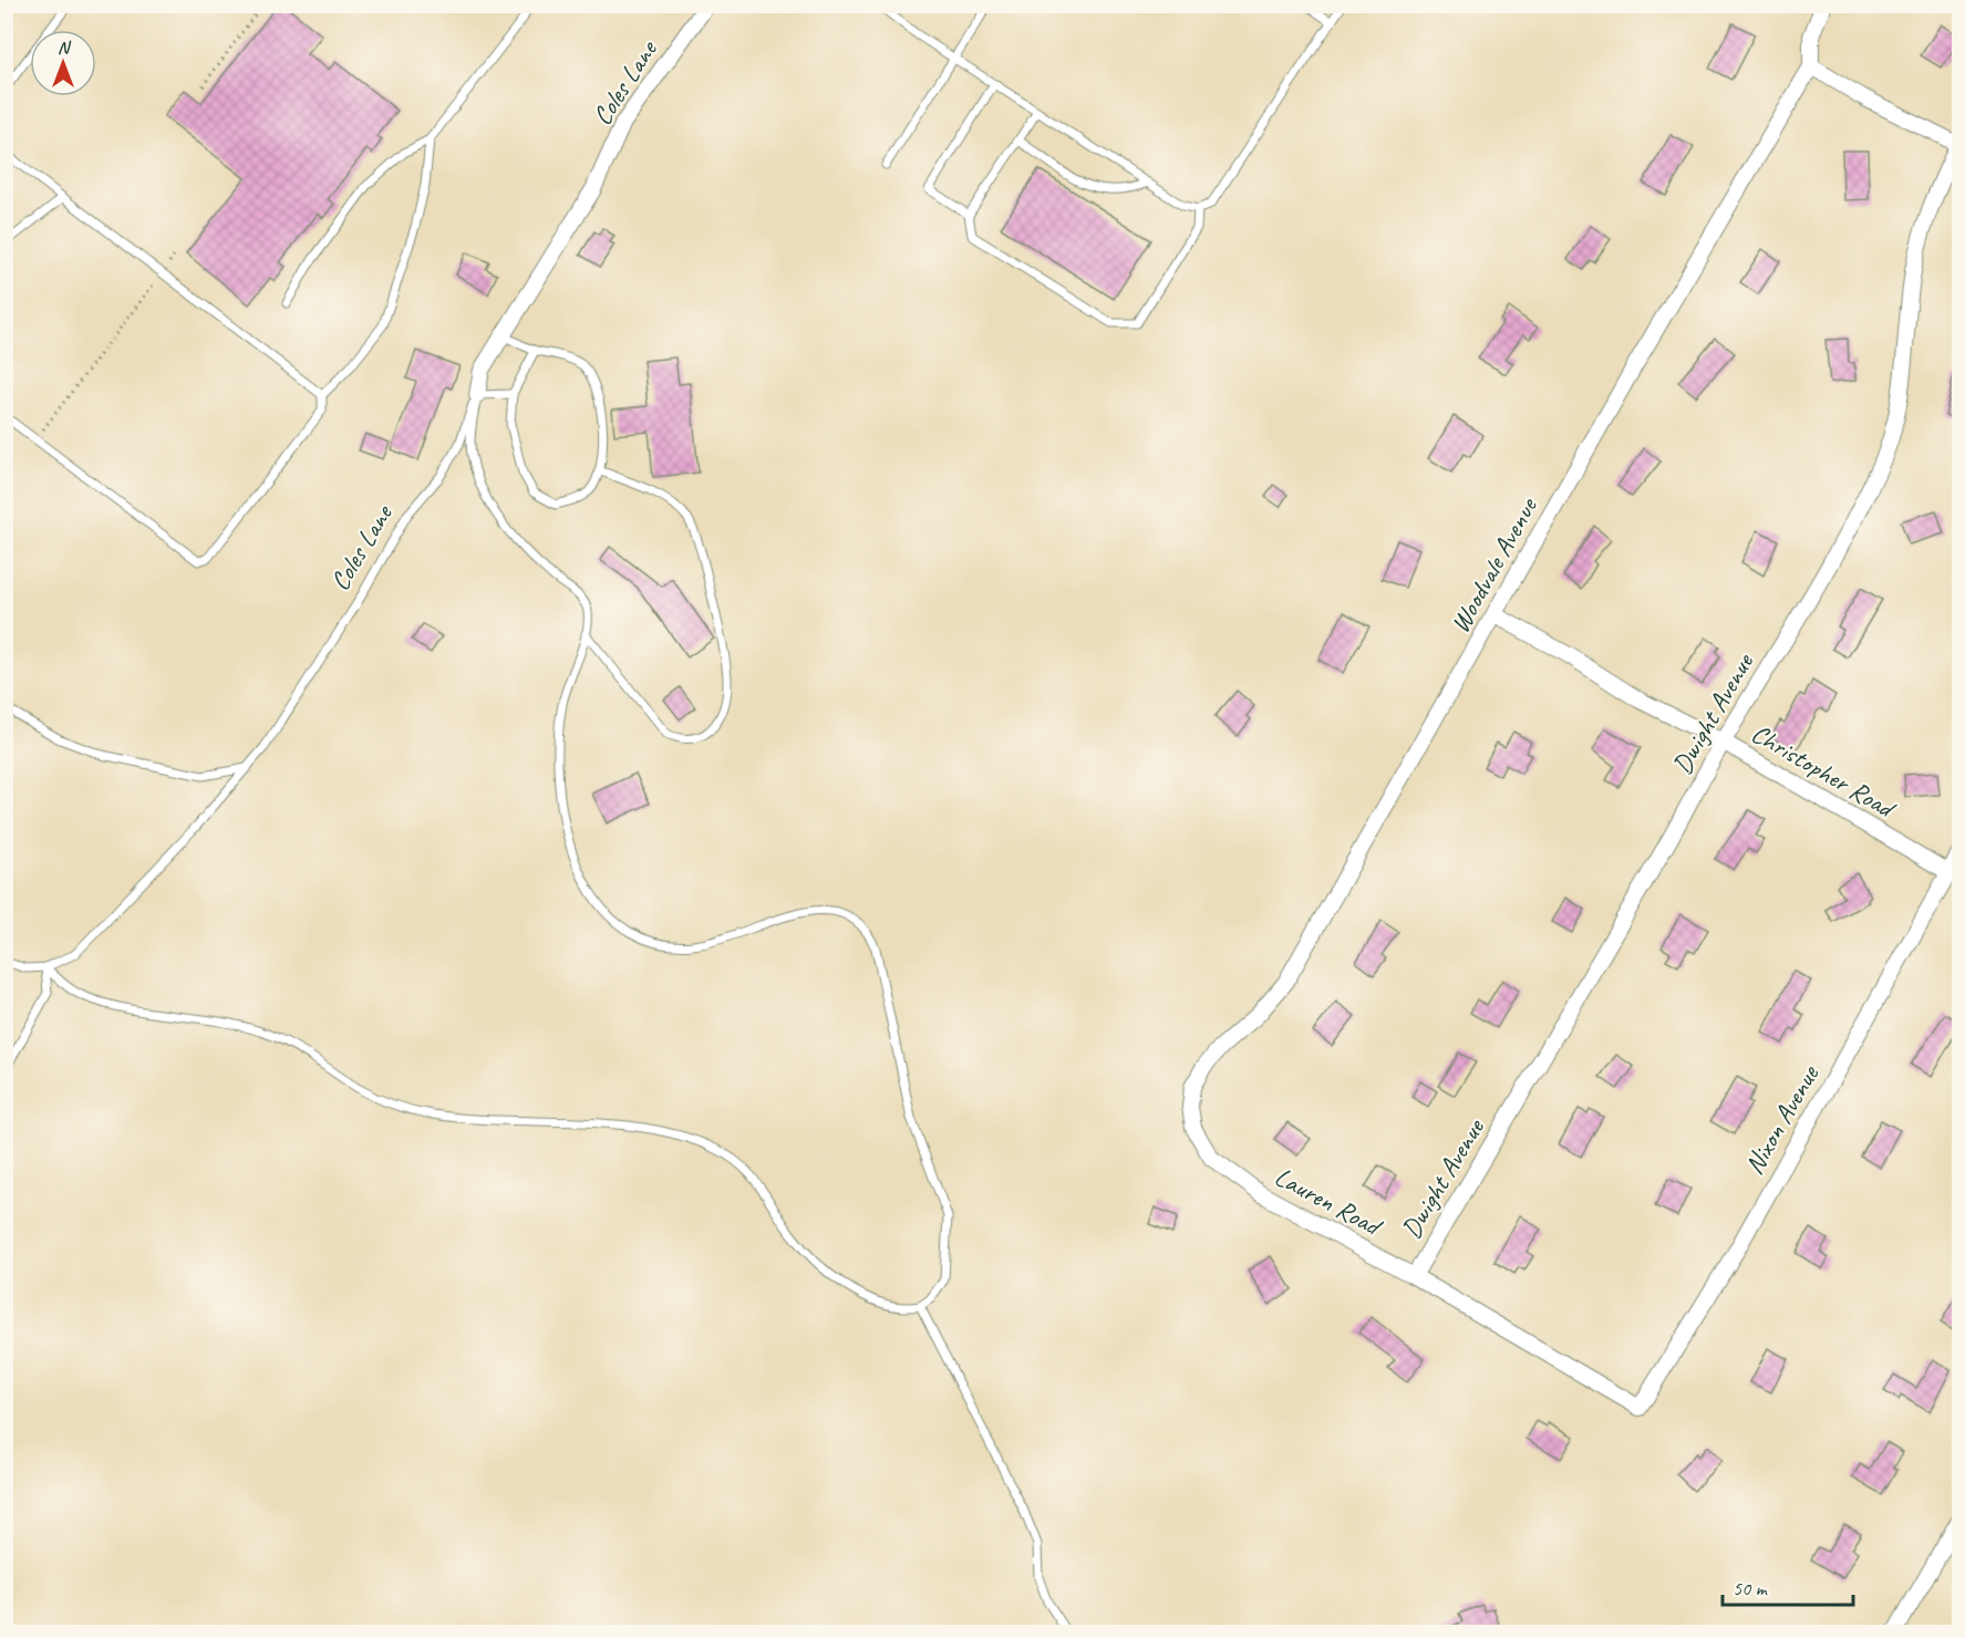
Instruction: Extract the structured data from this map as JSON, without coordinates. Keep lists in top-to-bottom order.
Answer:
{
  "streets": {
    "street": [
      "Coles Lane",
      "Woodvale Avenue",
      "Dwight Avenue",
      "Christopher Road",
      "Nixon Avenue",
      "Lauren Road"
    ]
  },
  "crossings": [
    ["Woodvale Avenue", "Christopher Road"],
    ["Woodvale Avenue", "Lauren Road"],
    ["Dwight Avenue", "Christopher Road"],
    ["Dwight Avenue", "Lauren Road"],
    ["Christopher Road", "Nixon Avenue"],
    ["Nixon Avenue", "Lauren Road"]
  ],
  "scale_bar": "50 m",
  "north": "top"
}
